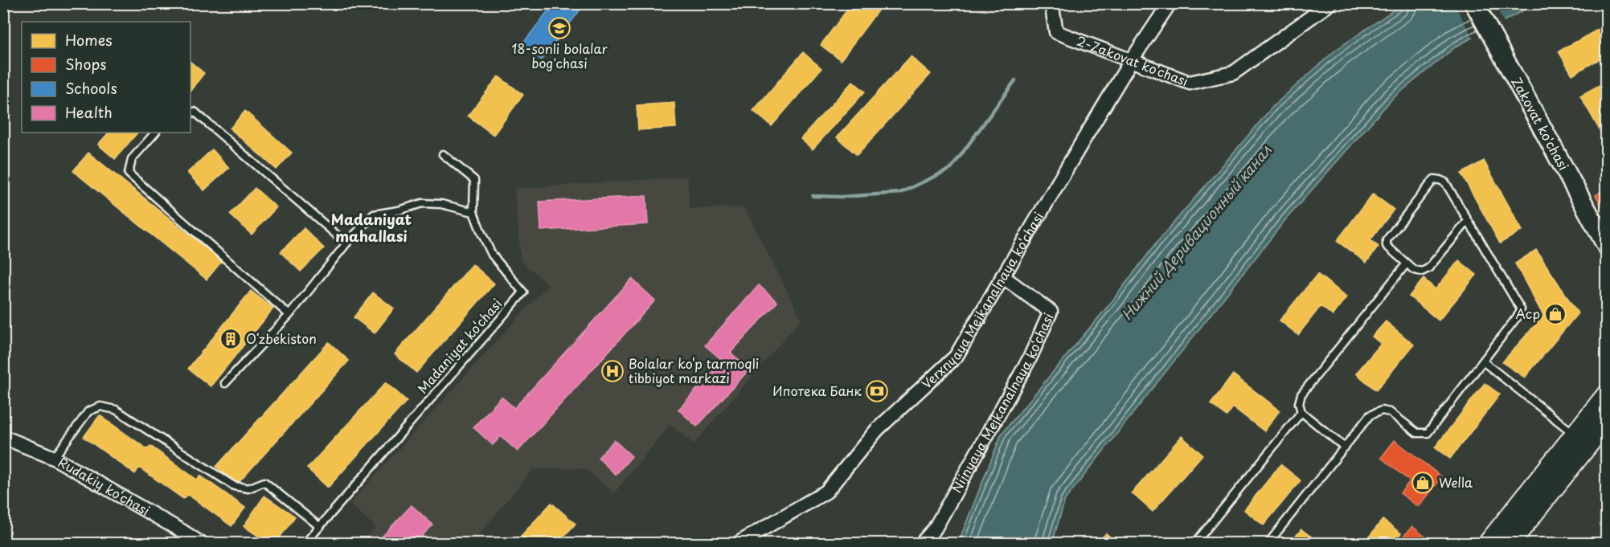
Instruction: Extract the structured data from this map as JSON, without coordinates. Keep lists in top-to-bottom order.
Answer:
{
  "streets": {
    "main road": ["Zakovat ko'chasi"],
    "street": [
      "2-Zakovat ko‘chasi",
      "Verxnyaya Mejkanalnaya ko‘chasi",
      "Nijnyaya Mejkanalnaya ko‘chasi",
      "Rudakiy ko‘chasi"
    ],
    "lane": ["Madaniyat ko‘chasi"]
  },
  "crossings": [
    ["2-Zakovat ko‘chasi", "Verxnyaya Mejkanalnaya ko‘chasi"],
    ["Verxnyaya Mejkanalnaya ko‘chasi", "Nijnyaya Mejkanalnaya ko‘chasi"]
  ],
  "districts": ["Madaniyat mahallasi"],
  "water": ["Нижний Деривационный канал"],
  "places": {
    "school or university": ["18-sonli bolalar bog'chasi"],
    "shop": ["Аср", "Wella"],
    "building": ["Oʻzbekiston"],
    "hospital": ["Bolalar ko‘p tarmoqli tibbiyot markazi"],
    "bank": ["Ипотека Банк"]
  },
  "legend": [
    "Homes",
    "Shops",
    "Schools",
    "Health"
  ]
}
